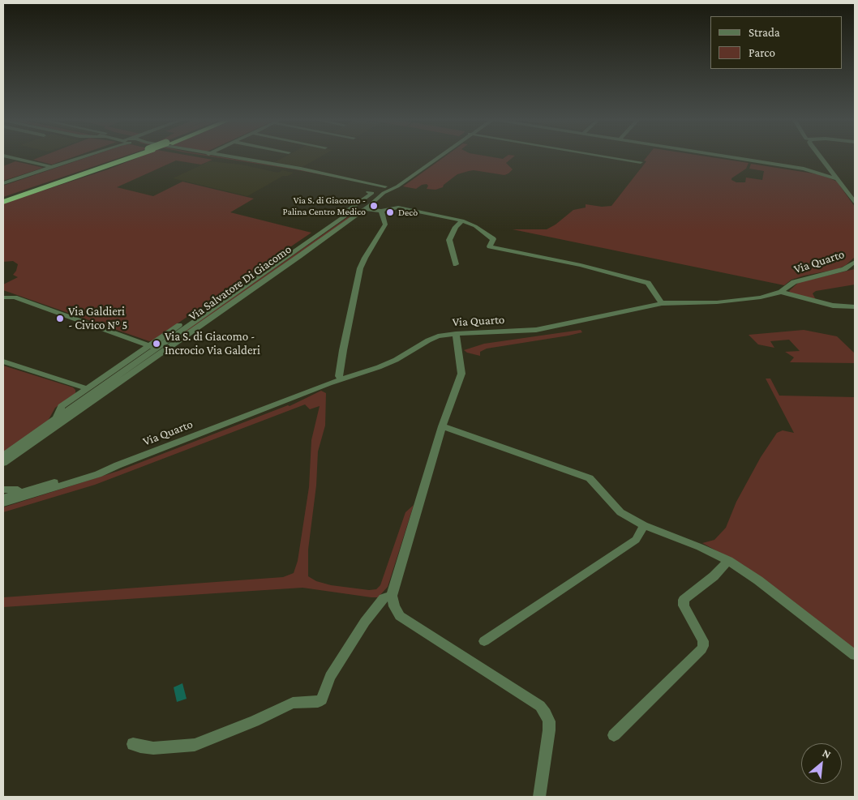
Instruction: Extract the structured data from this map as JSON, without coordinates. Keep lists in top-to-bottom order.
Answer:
{
  "streets": {
    "street": ["Via Quarto", "Via Salvatore Di Giacomo"]
  },
  "places": [
    "Via S. di Giacomo - Palina Centro Medico",
    "Decò",
    "Via Galdieri - Civico N° 5",
    "Via S. di Giacomo - Incrocio Via Galderi"
  ],
  "legend": ["Strada", "Parco"],
  "north": "top right"
}
